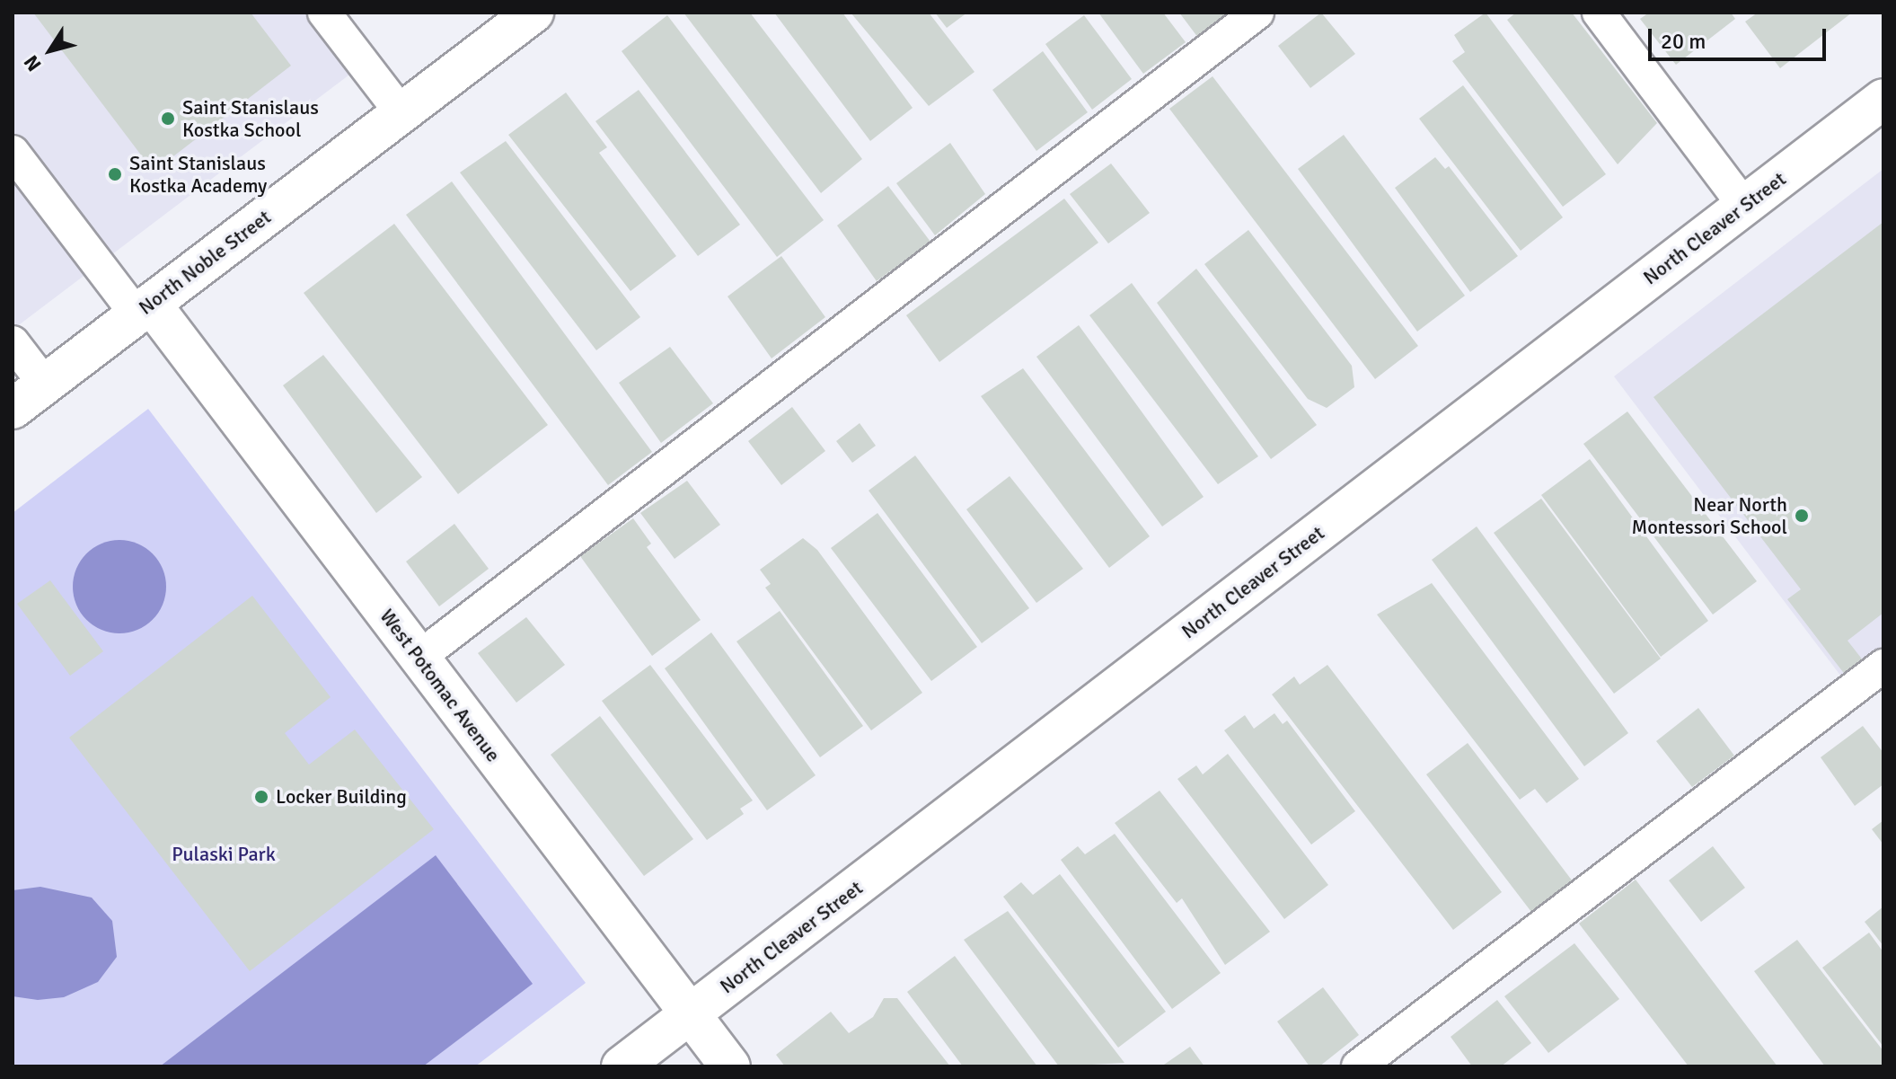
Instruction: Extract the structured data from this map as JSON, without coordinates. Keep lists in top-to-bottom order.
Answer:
{
  "streets": {
    "street": ["North Cleaver Street", "North Noble Street", "West Potomac Avenue"]
  },
  "crossings": [
    ["North Cleaver Street", "West Potomac Avenue"],
    ["North Noble Street", "West Potomac Avenue"]
  ],
  "parks": ["Pulaski Park"],
  "places": [
    "Saint Stanislaus Kostka School",
    "Saint Stanislaus Kostka Academy",
    "Near North Montessori School",
    "Locker Building"
  ],
  "scale_bar": "20 m",
  "north": "bottom left"
}
